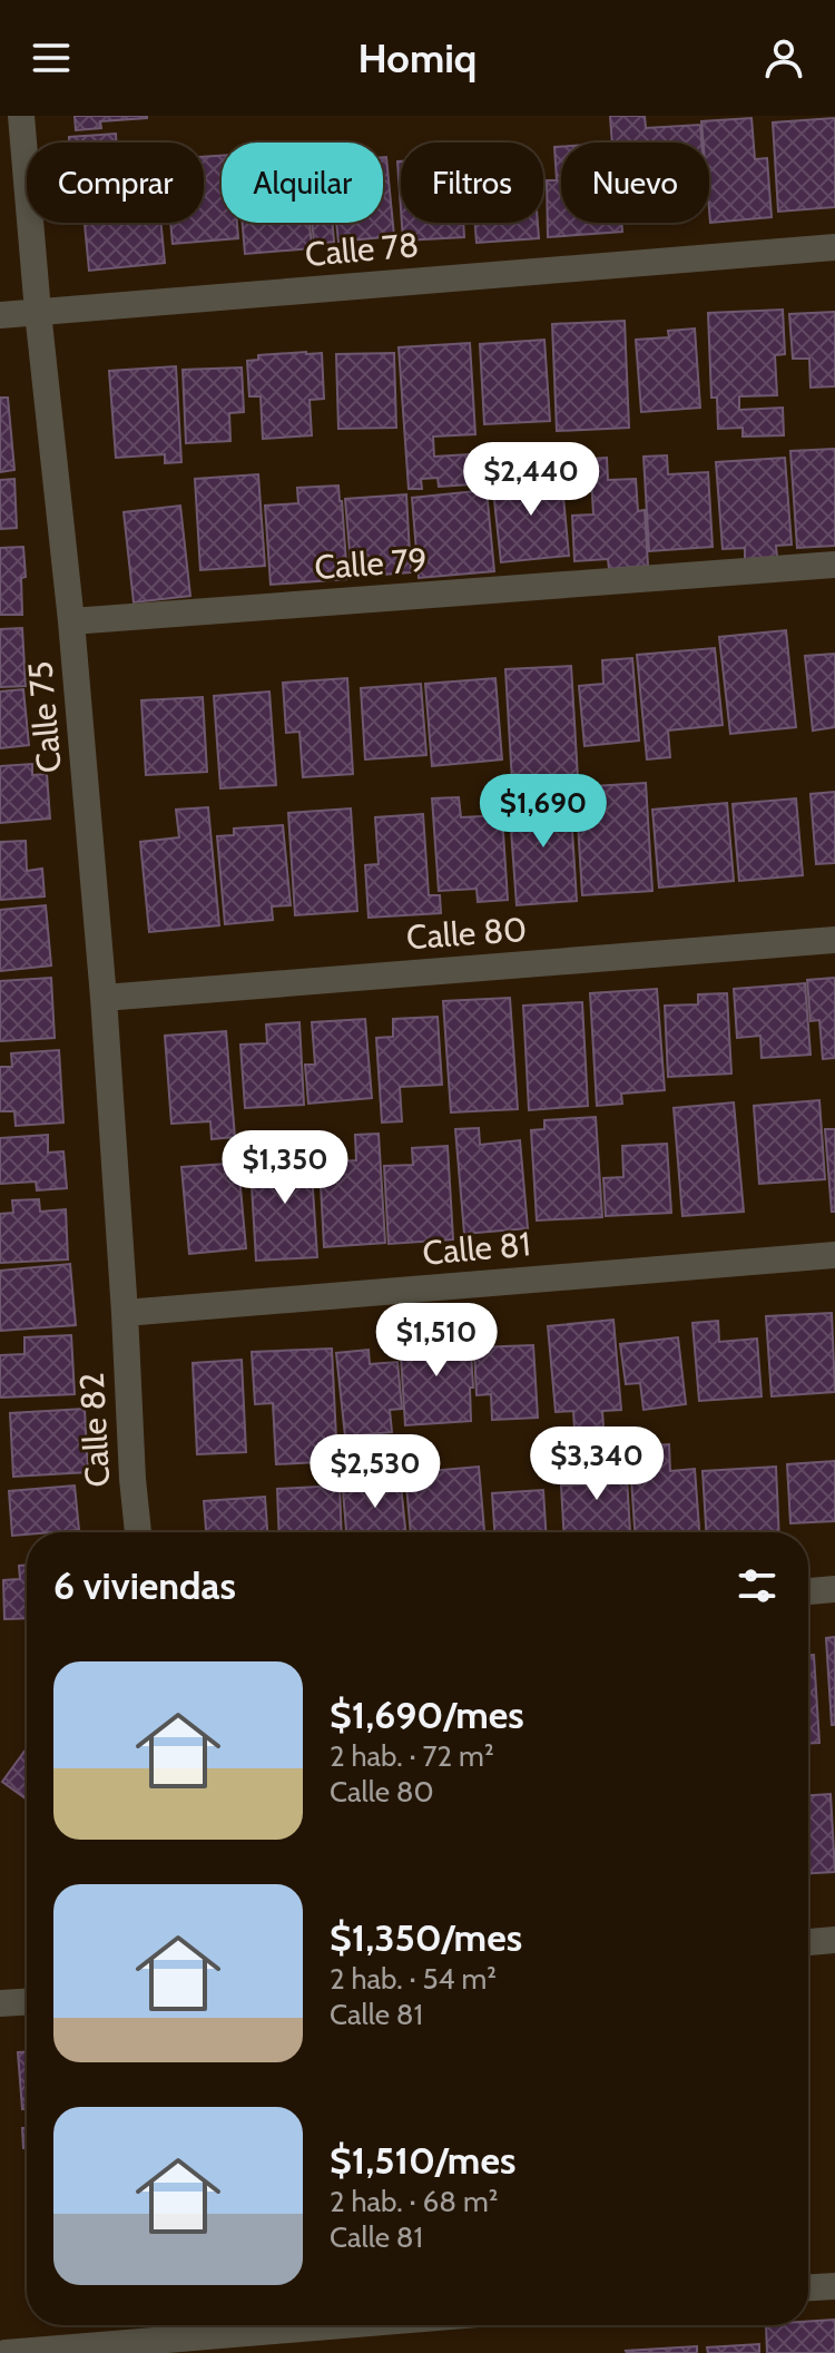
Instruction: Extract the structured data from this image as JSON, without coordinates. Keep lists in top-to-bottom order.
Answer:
{
  "streets": {
    "street": [
      "Calle 78",
      "Calle 79",
      "Calle 75",
      "Calle 80",
      "Calle 81",
      "Calle 82"
    ]
  },
  "crossings": [
    ["Calle 78", "Calle 75"],
    ["Calle 79", "Calle 75"],
    ["Calle 75", "Calle 80"],
    ["Calle 75", "Calle 81"],
    ["Calle 75", "Calle 82"],
    ["Calle 81", "Calle 82"]
  ],
  "page": {
    "header": "Homiq",
    "chip": [
      "Comprar",
      "Alquilar",
      "Filtros",
      "Nuevo"
    ],
    "price": [
      "$2,440",
      "$1,690",
      "$1,350",
      "$1,510",
      "$3,340",
      "$2,530"
    ],
    "heading": "6 viviendas",
    "list": [
      {
        "name": "$1,690/mes",
        "note": "2 hab. · 72 m² · Calle 80"
      },
      {
        "name": "$1,350/mes",
        "note": "2 hab. · 54 m² · Calle 81"
      },
      {
        "name": "$1,510/mes",
        "note": "2 hab. · 68 m² · Calle 81"
      }
    ]
  }
}
